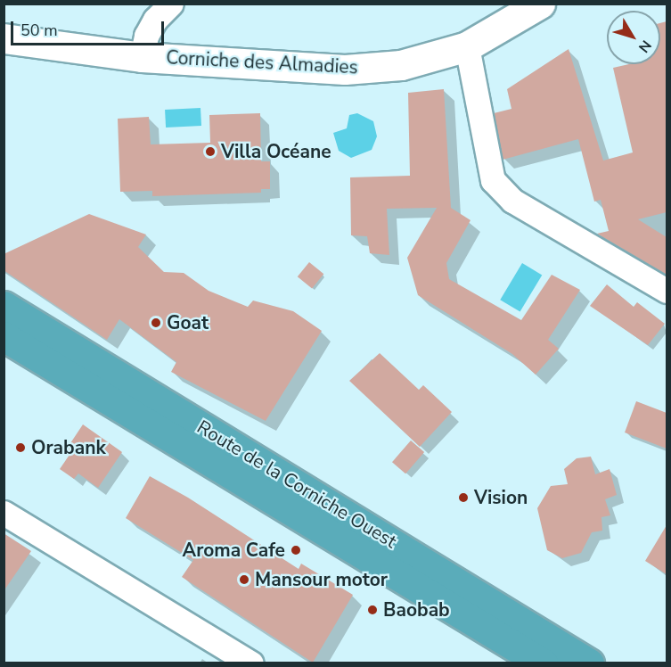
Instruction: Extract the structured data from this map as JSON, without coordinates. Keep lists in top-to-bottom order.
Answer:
{
  "streets": {
    "highway": ["Route de la Corniche Ouest"],
    "street": ["Corniche des Almadies"]
  },
  "places": [
    "Villa Océane",
    "Goat",
    "Orabank",
    "Vision",
    "Aroma Cafe",
    "Mansour motor",
    "Baobab"
  ],
  "scale_bar": "50 m",
  "north": "bottom right"
}
